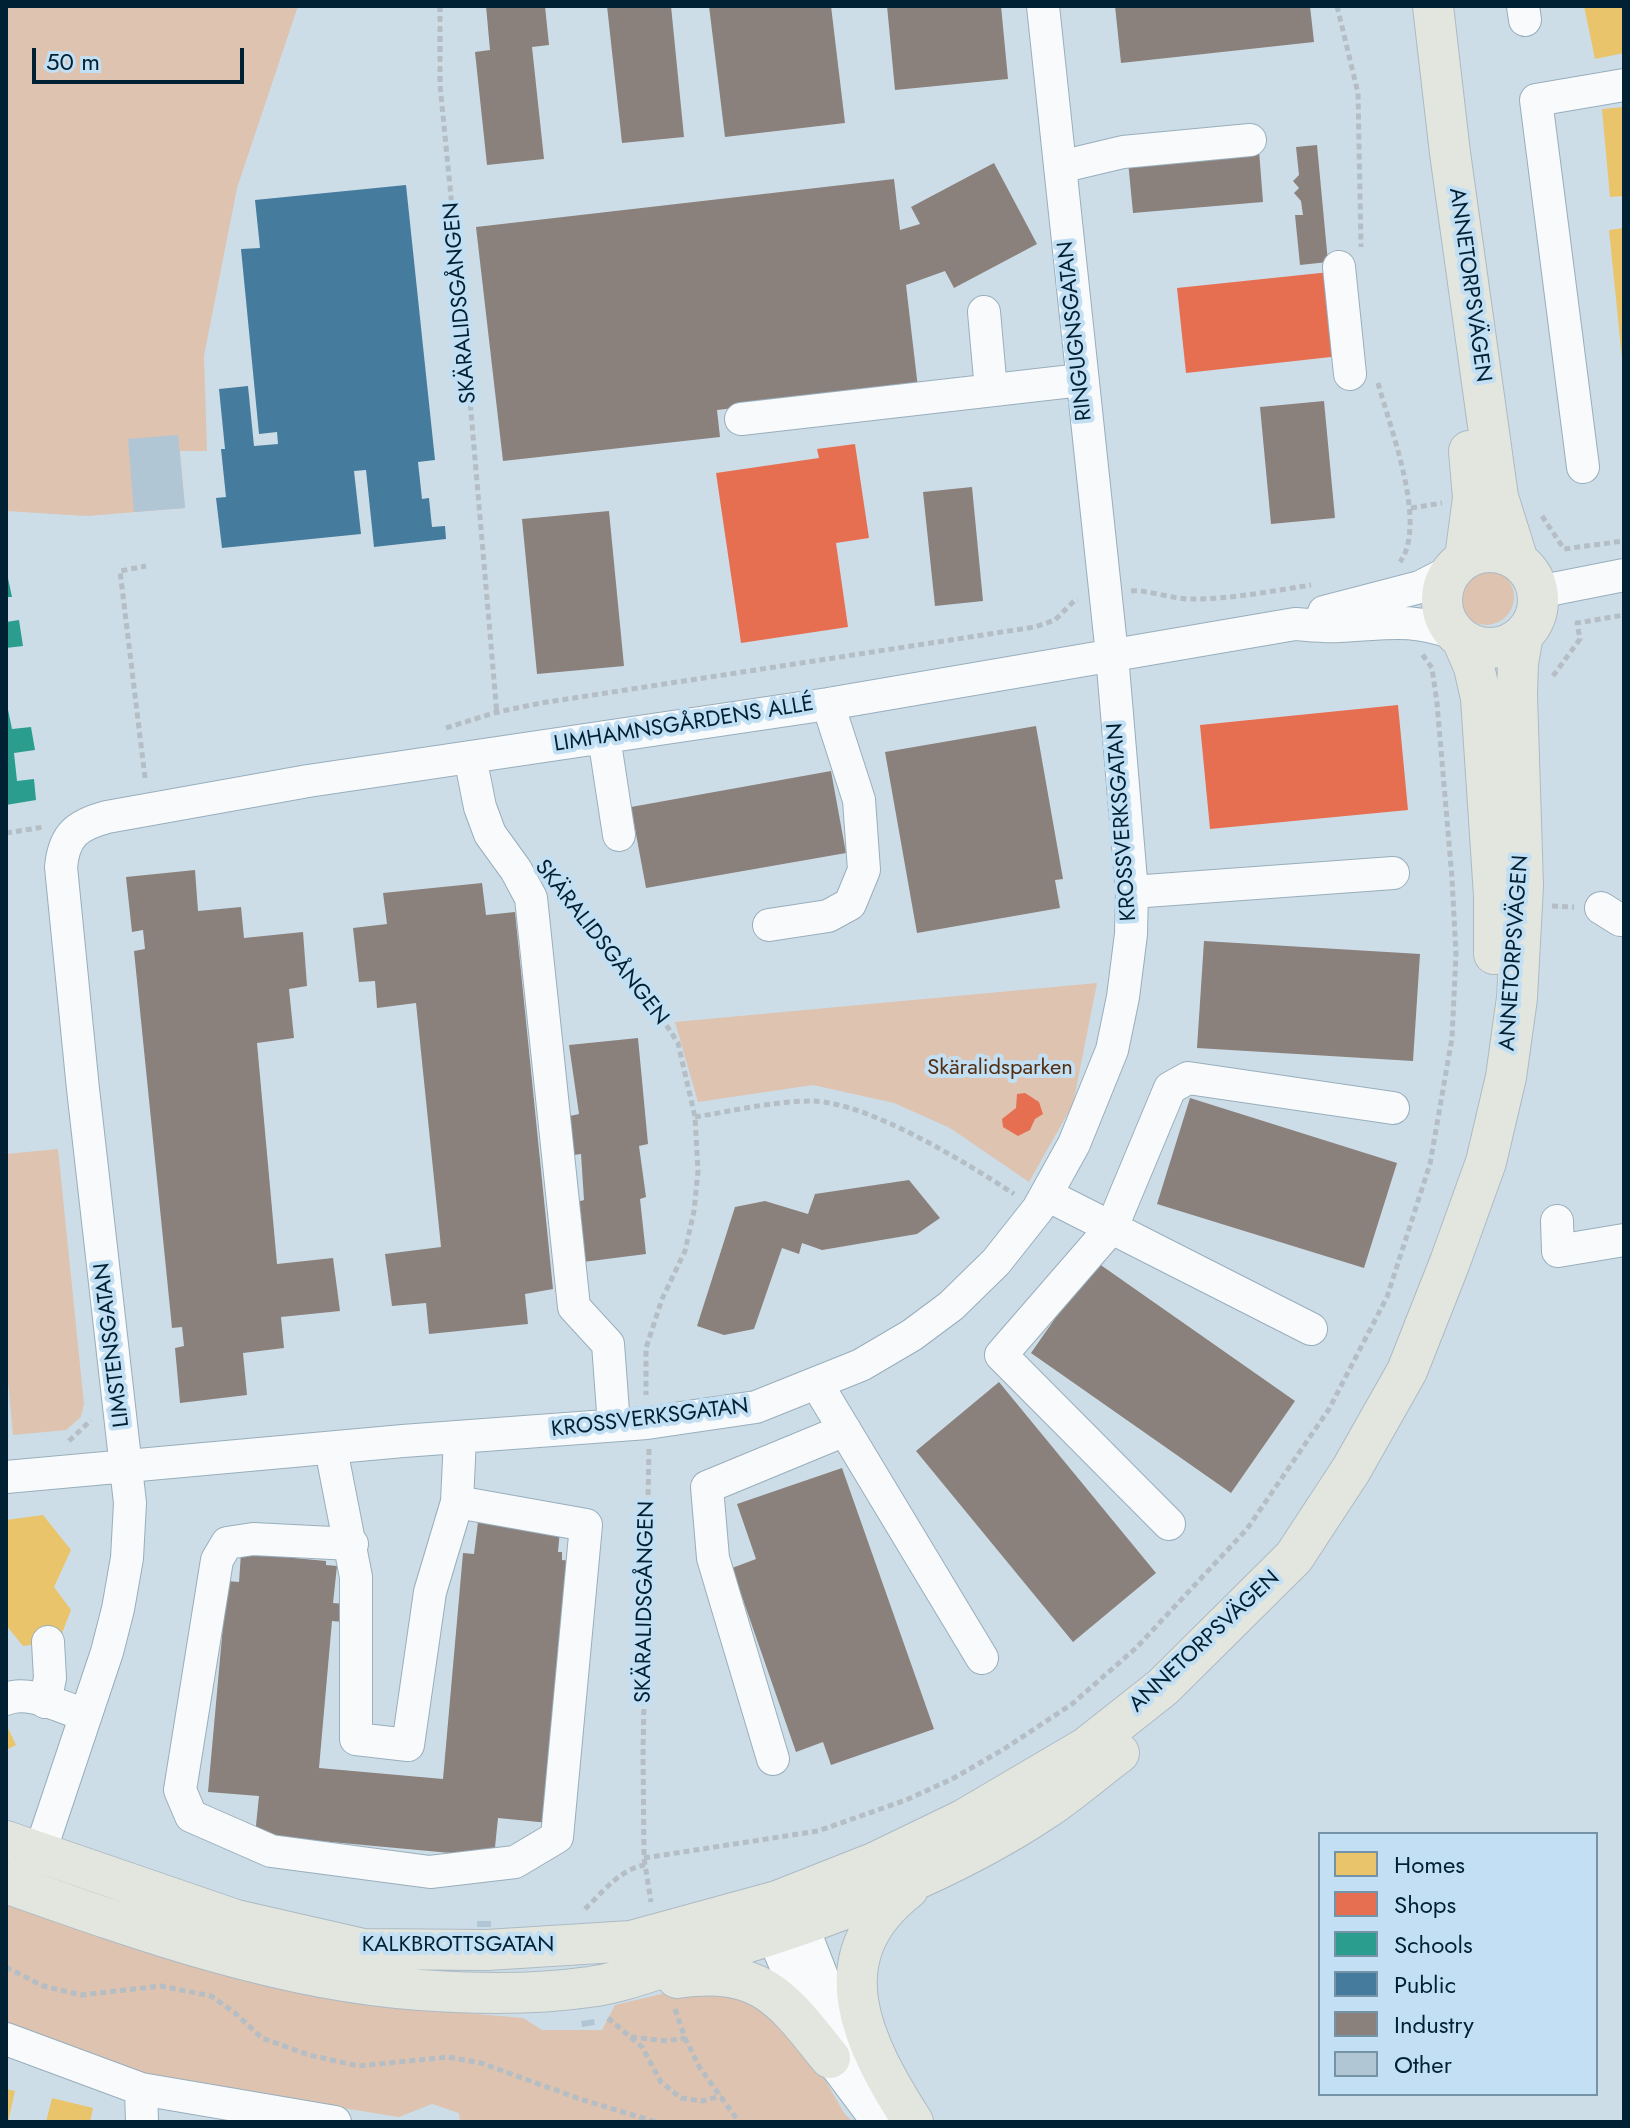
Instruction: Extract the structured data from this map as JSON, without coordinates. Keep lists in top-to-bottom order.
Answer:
{
  "streets": {
    "main road": ["ANNETORPSVÄGEN", "KALKBROTTSGATAN"],
    "street": [
      "RINGUGNSGATAN",
      "LIMHAMNSGÅRDENS ALLÉ",
      "KROSSVERKSGATAN",
      "LIMSTENSGATAN"
    ],
    "path": ["SKÄRALIDSGÅNGEN"]
  },
  "crossings": [
    ["ANNETORPSVÄGEN", "LIMHAMNSGÅRDENS ALLÉ"],
    ["ANNETORPSVÄGEN", "KALKBROTTSGATAN"],
    ["SKÄRALIDSGÅNGEN", "LIMHAMNSGÅRDENS ALLÉ"],
    ["SKÄRALIDSGÅNGEN", "KROSSVERKSGATAN"],
    ["RINGUGNSGATAN", "LIMHAMNSGÅRDENS ALLÉ"],
    ["RINGUGNSGATAN", "KROSSVERKSGATAN"],
    ["LIMHAMNSGÅRDENS ALLÉ", "KROSSVERKSGATAN"],
    ["LIMHAMNSGÅRDENS ALLÉ", "LIMSTENSGATAN"],
    ["KROSSVERKSGATAN", "LIMSTENSGATAN"],
    ["LIMSTENSGATAN", "KALKBROTTSGATAN"]
  ],
  "parks": ["Skäralidsparken"],
  "legend": [
    "Homes",
    "Shops",
    "Schools",
    "Public",
    "Industry",
    "Other"
  ],
  "scale_bar": "50 m"
}
